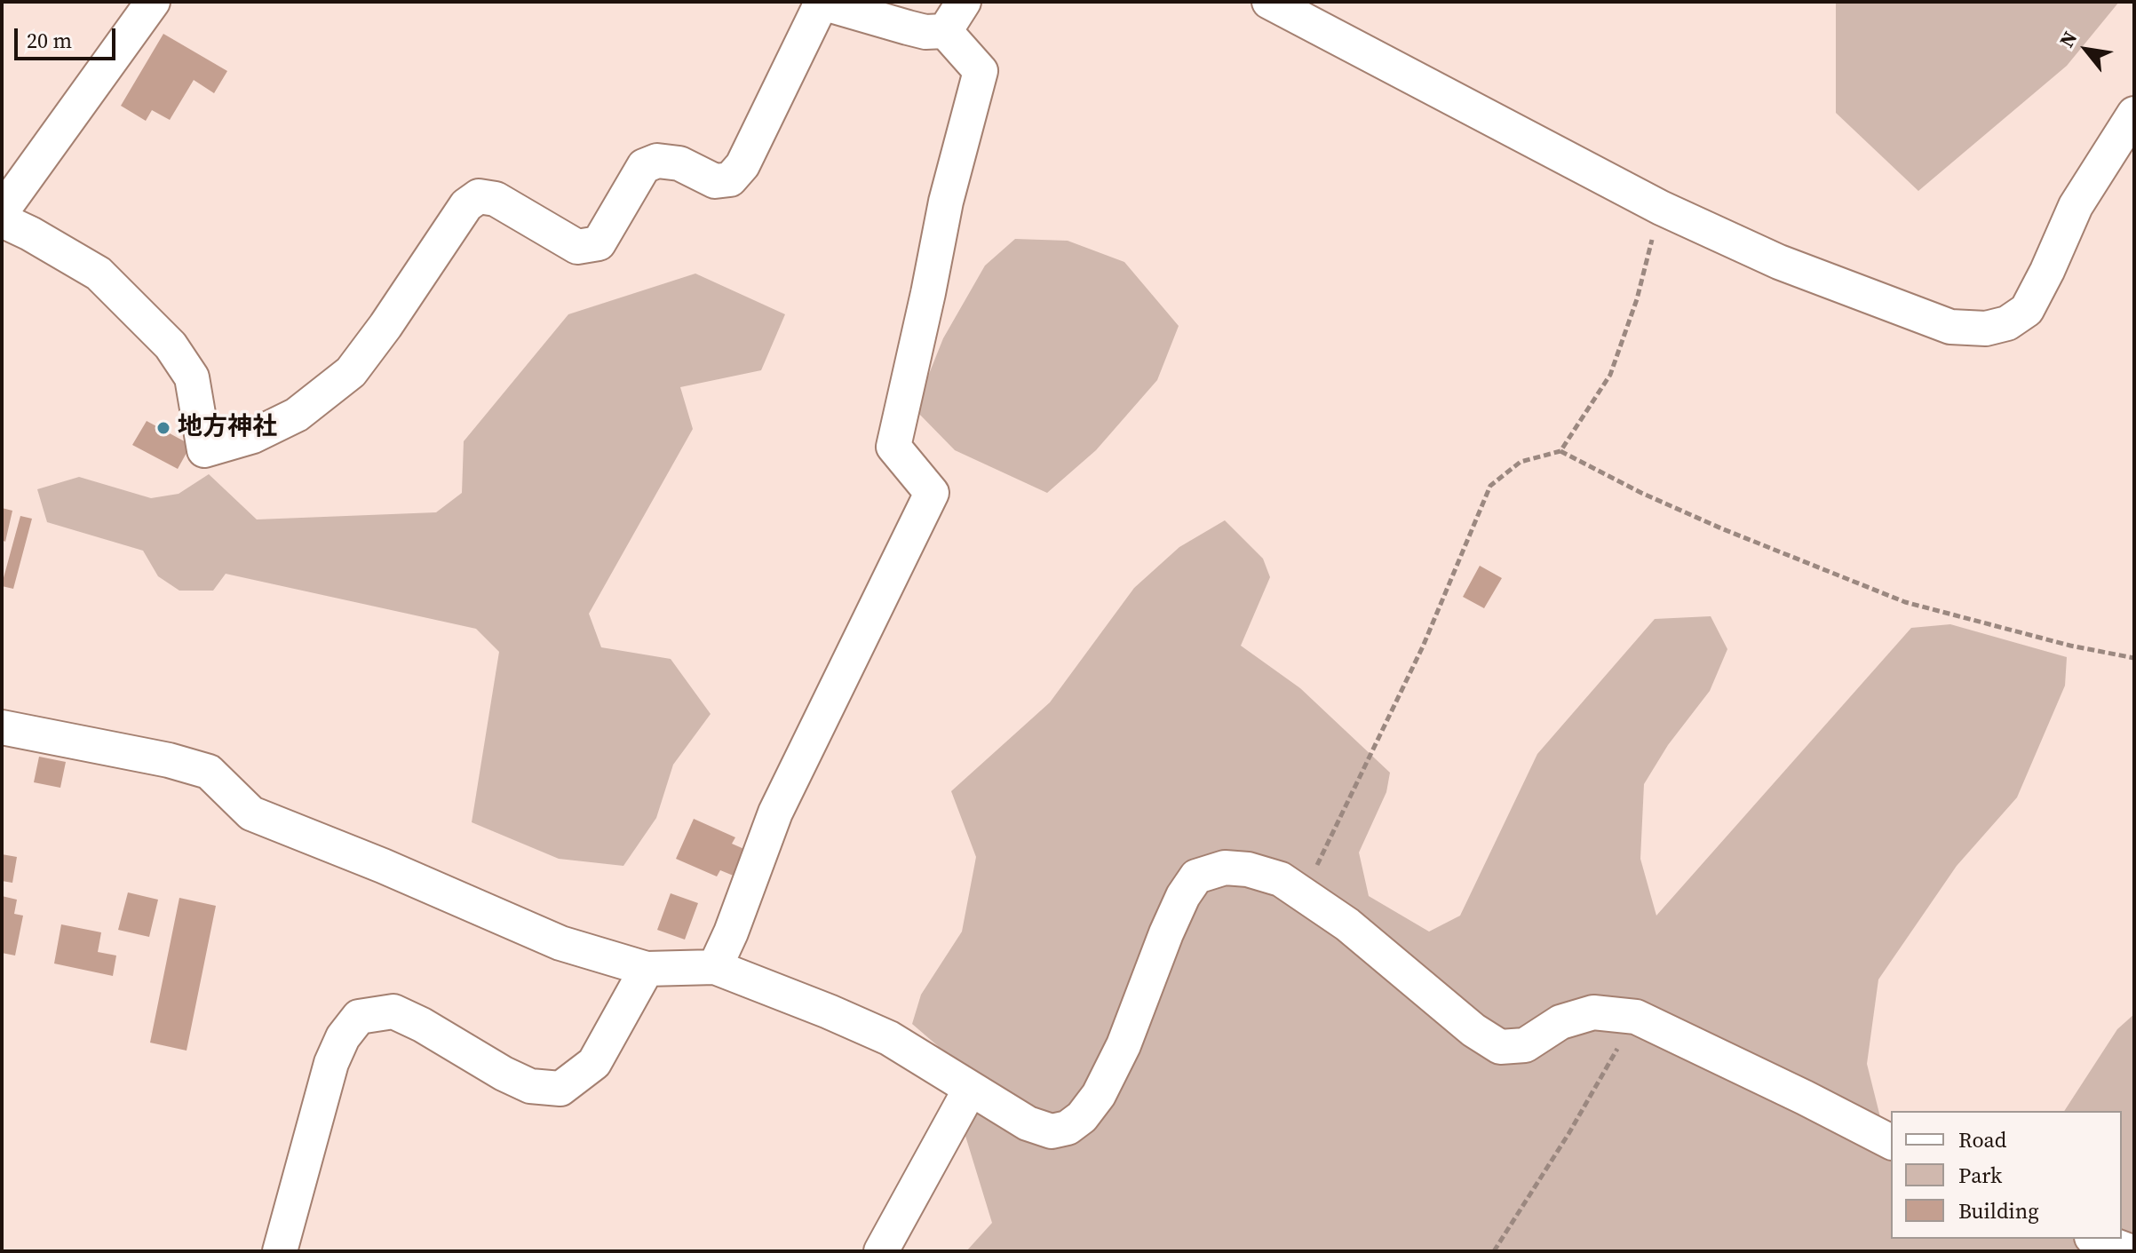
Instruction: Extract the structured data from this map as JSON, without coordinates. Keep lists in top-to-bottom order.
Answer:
{
  "places": ["地方神社"],
  "legend": ["Road", "Park", "Building"],
  "scale_bar": "20 m",
  "north": "top left"
}
